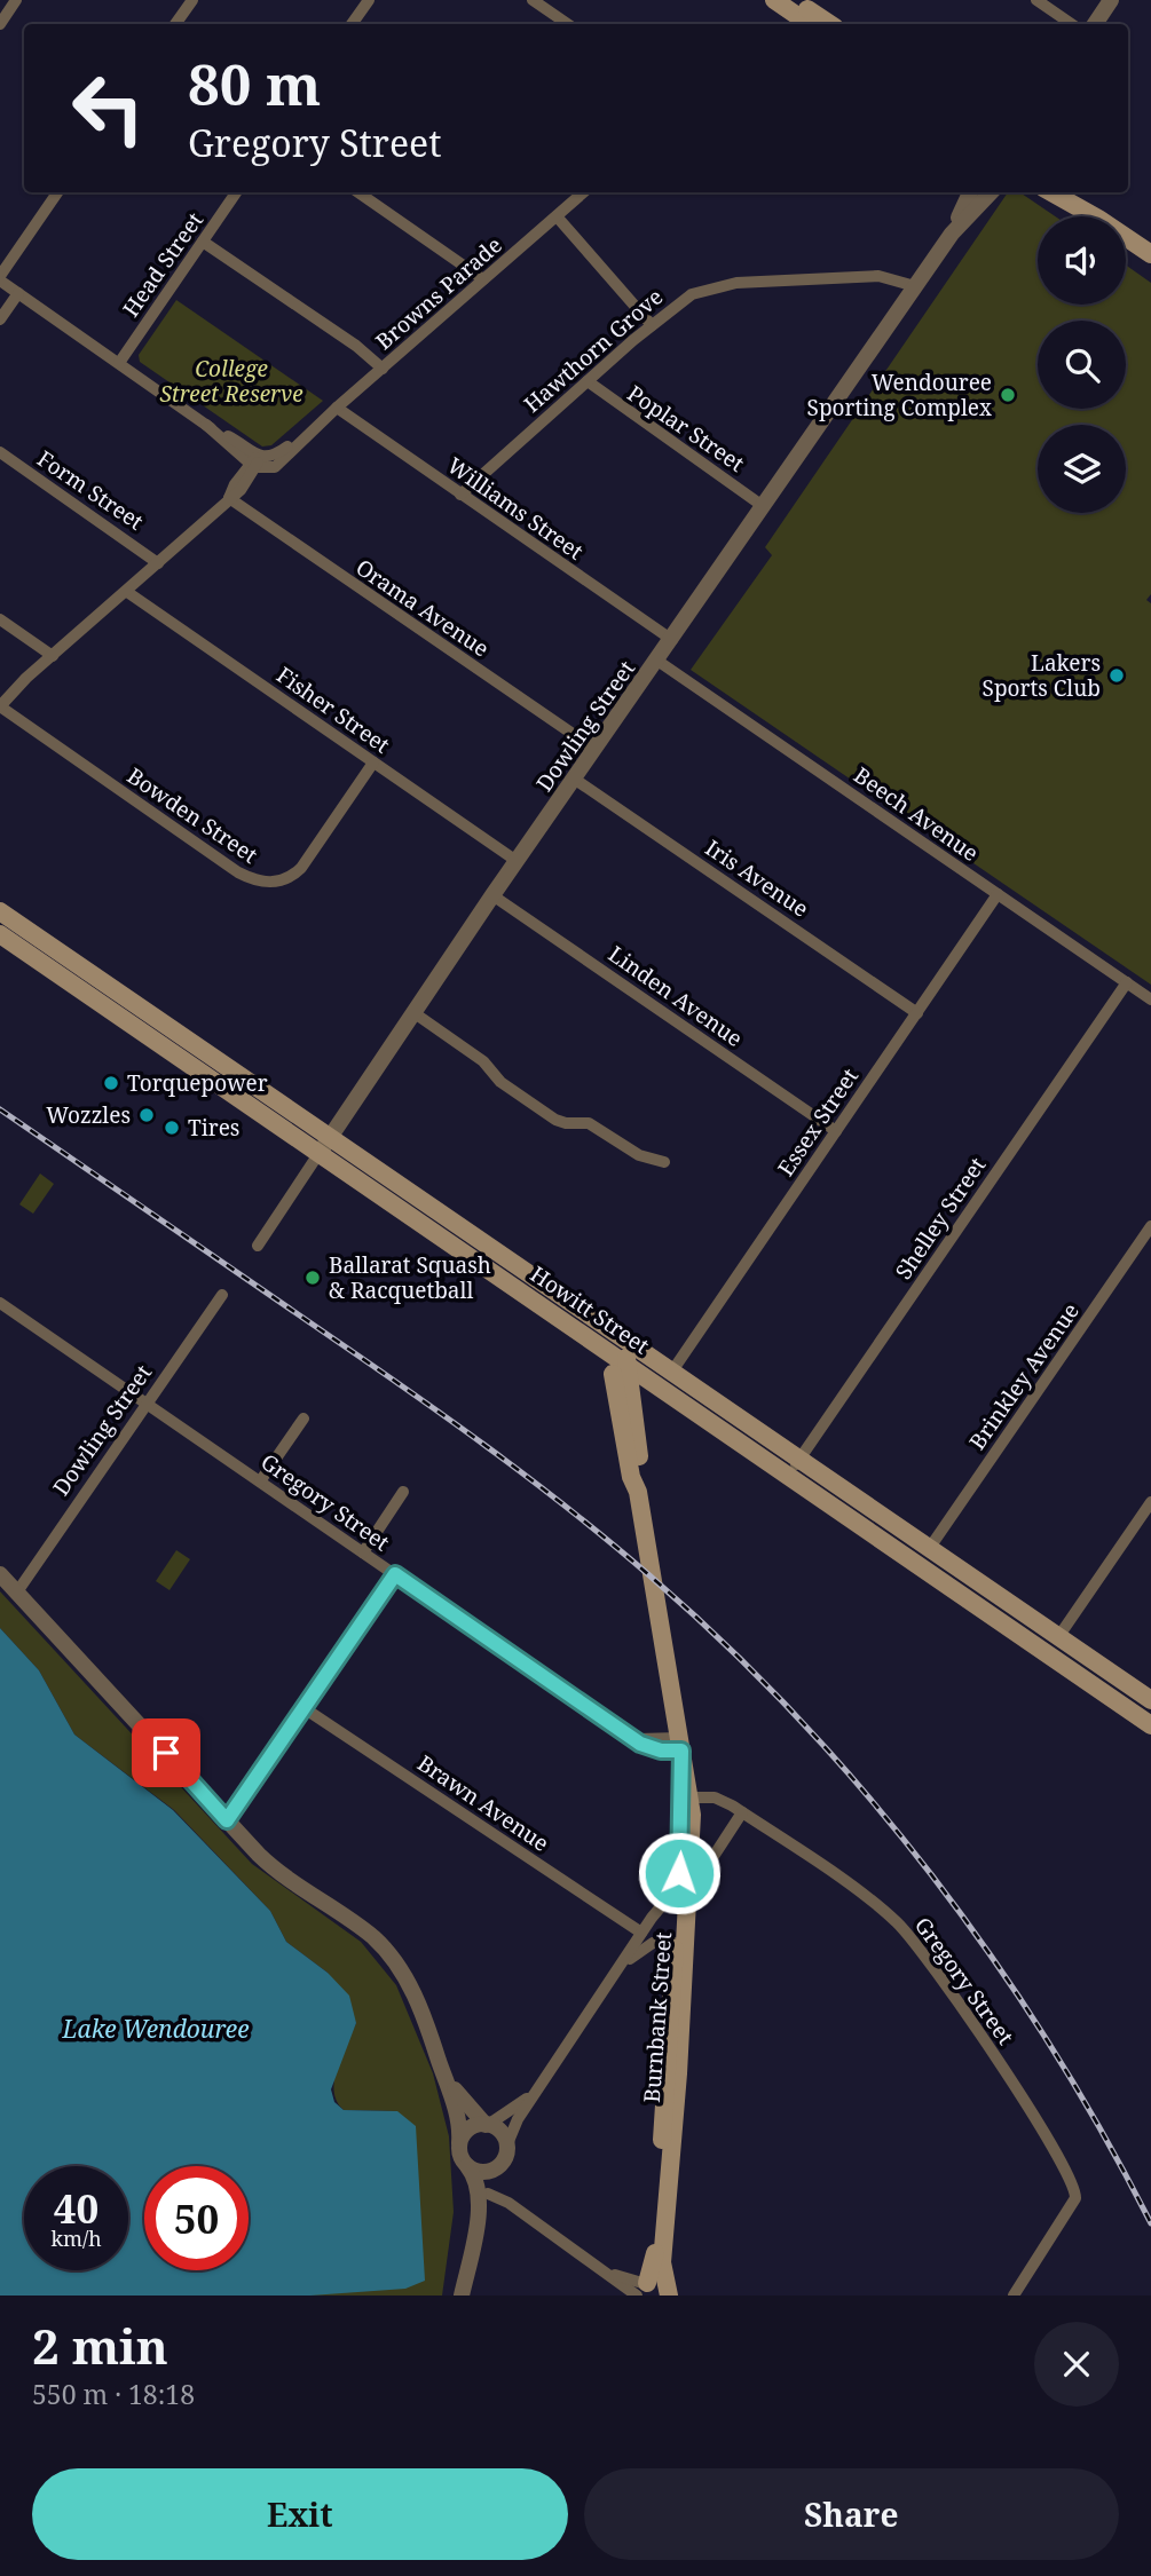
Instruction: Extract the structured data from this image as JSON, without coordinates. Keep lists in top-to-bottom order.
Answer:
{
  "streets": {
    "main road": ["Howitt Street", "Burnbank Street"],
    "street": [
      "Head Street",
      "Browns Parade",
      "Hawthorn Grove",
      "Poplar Street",
      "Form Street",
      "Williams Street",
      "Orama Avenue",
      "Fisher Street",
      "Dowling Street",
      "Beech Avenue",
      "Bowden Street",
      "Iris Avenue",
      "Linden Avenue",
      "Essex Street",
      "Shelley Street",
      "Brinkley Avenue",
      "Gregory Street",
      "Brawn Avenue"
    ]
  },
  "crossings": [
    ["Browns Parade", "Williams Street"],
    ["Hawthorn Grove", "Poplar Street"],
    ["Hawthorn Grove", "Williams Street"],
    ["Hawthorn Grove", "Dowling Street"],
    ["Poplar Street", "Dowling Street"],
    ["Williams Street", "Dowling Street"],
    ["Orama Avenue", "Dowling Street"],
    ["Fisher Street", "Dowling Street"],
    ["Fisher Street", "Bowden Street"],
    ["Dowling Street", "Beech Avenue"],
    ["Dowling Street", "Iris Avenue"],
    ["Dowling Street", "Linden Avenue"],
    ["Dowling Street", "Howitt Street"],
    ["Dowling Street", "Gregory Street"],
    ["Beech Avenue", "Essex Street"],
    ["Beech Avenue", "Shelley Street"],
    ["Iris Avenue", "Essex Street"],
    ["Linden Avenue", "Essex Street"],
    ["Essex Street", "Howitt Street"],
    ["Shelley Street", "Howitt Street"],
    ["Howitt Street", "Brinkley Avenue"],
    ["Howitt Street", "Burnbank Street"],
    ["Gregory Street", "Burnbank Street"]
  ],
  "water": ["Lake Wendouree"],
  "parks": ["College Street Reserve"],
  "places": [
    "Wendouree Sporting Complex",
    "Lakers Sports Club",
    "Torquepower",
    "Wozzles",
    "Tires",
    "Ballarat Squash & Racquetball"
  ],
  "page": {
    "turn": ["80 m", "Gregory Street"],
    "speed": "40 km/h",
    "limit": "50",
    "heading": ["2 min", "550 m · 18:18"],
    "buttons": ["Exit", "Share"]
  }
}
